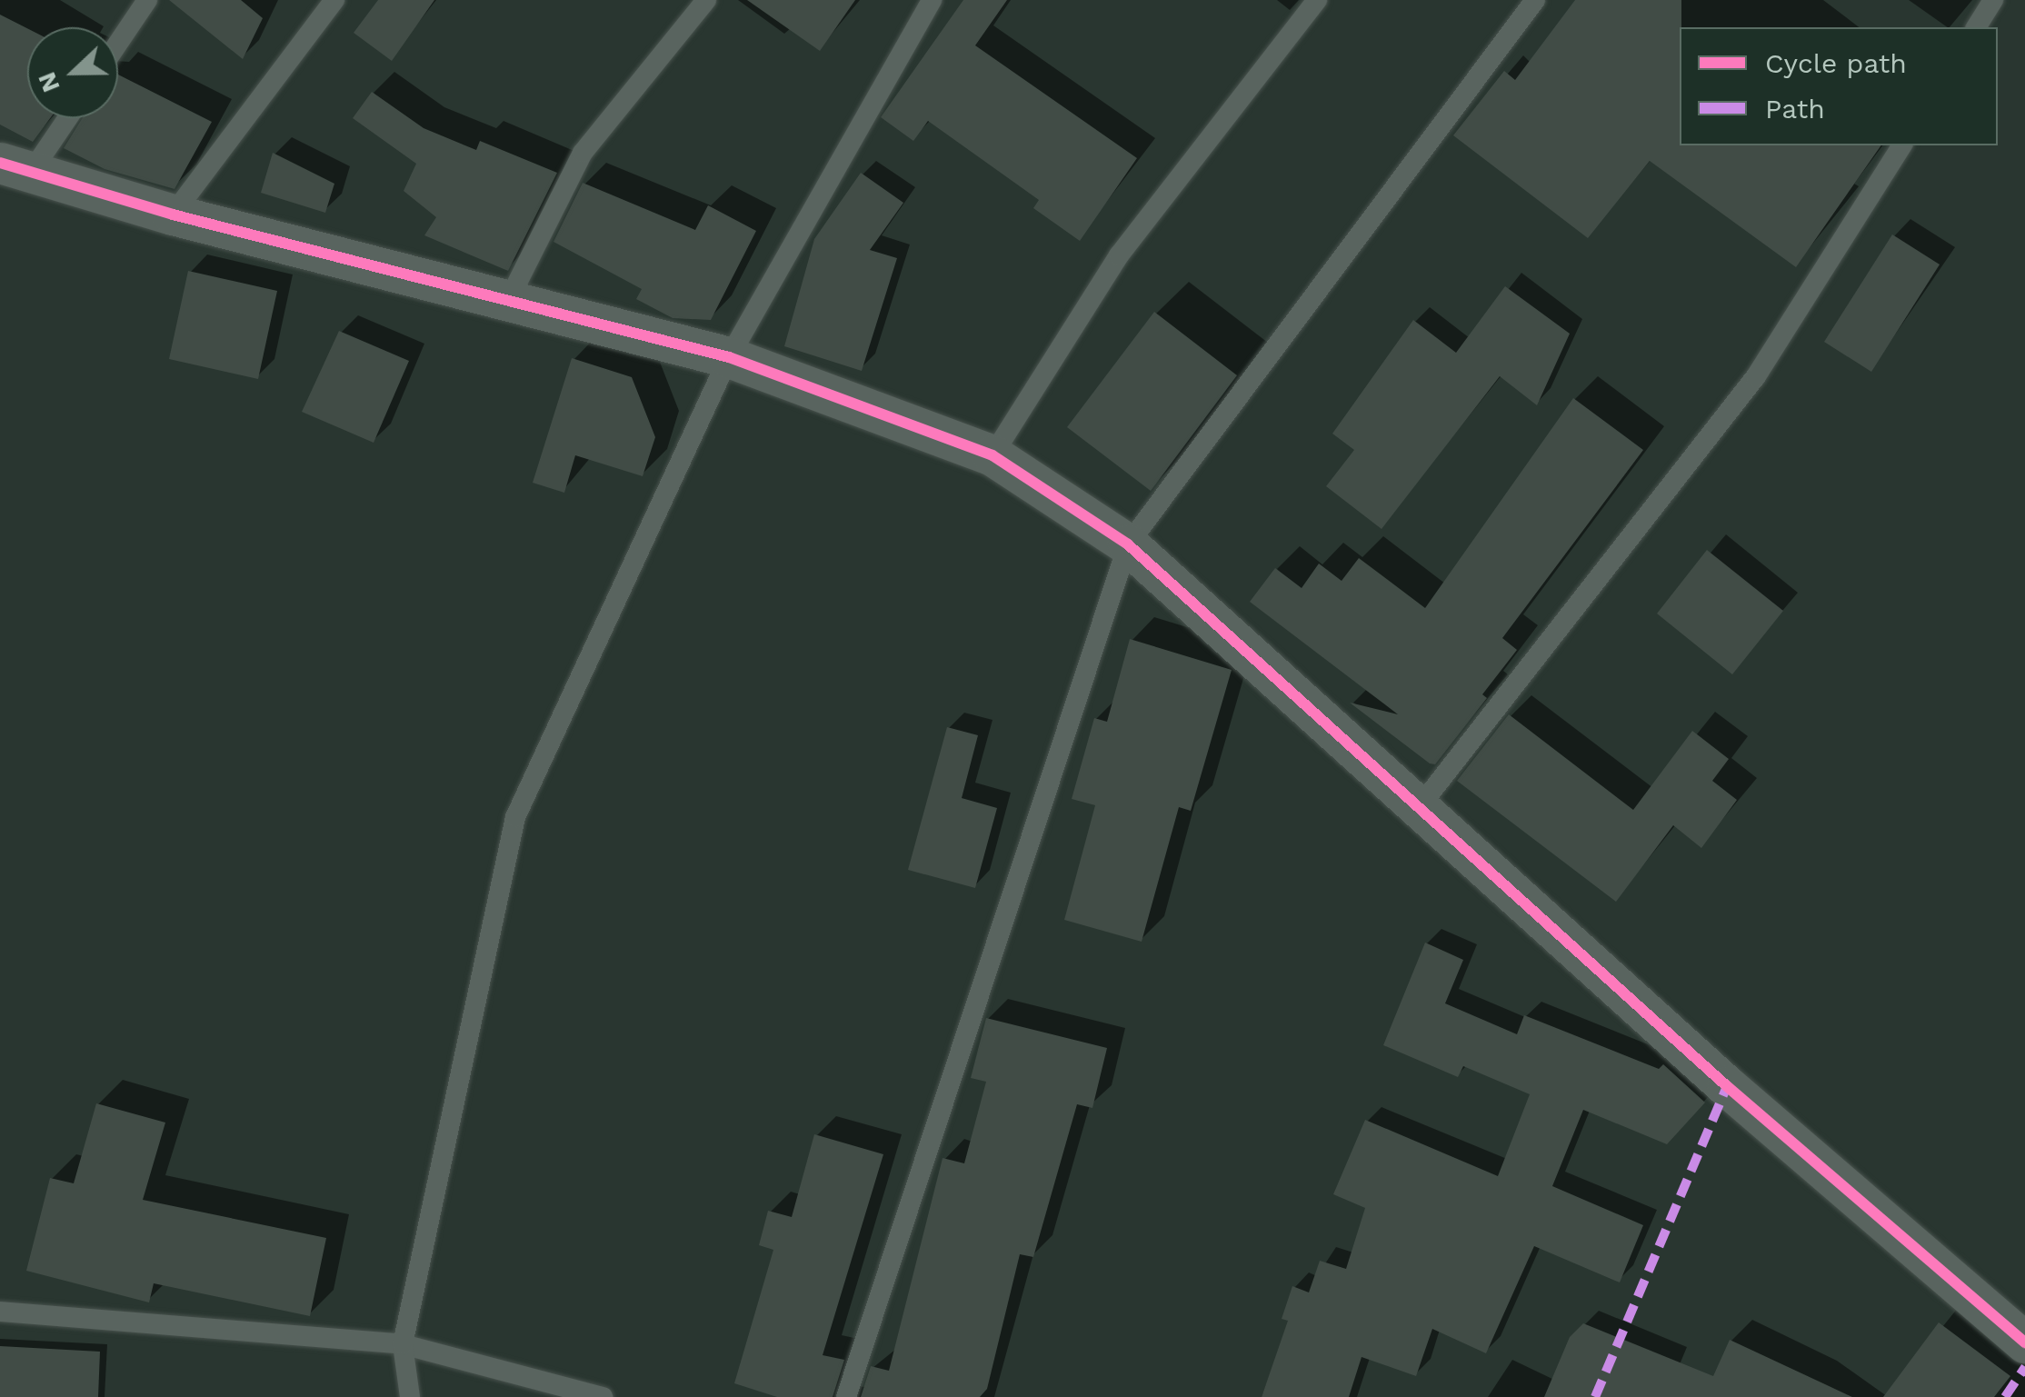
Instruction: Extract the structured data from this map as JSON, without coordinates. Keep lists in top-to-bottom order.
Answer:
{
  "legend": ["Cycle path", "Path"],
  "north": "left"
}
